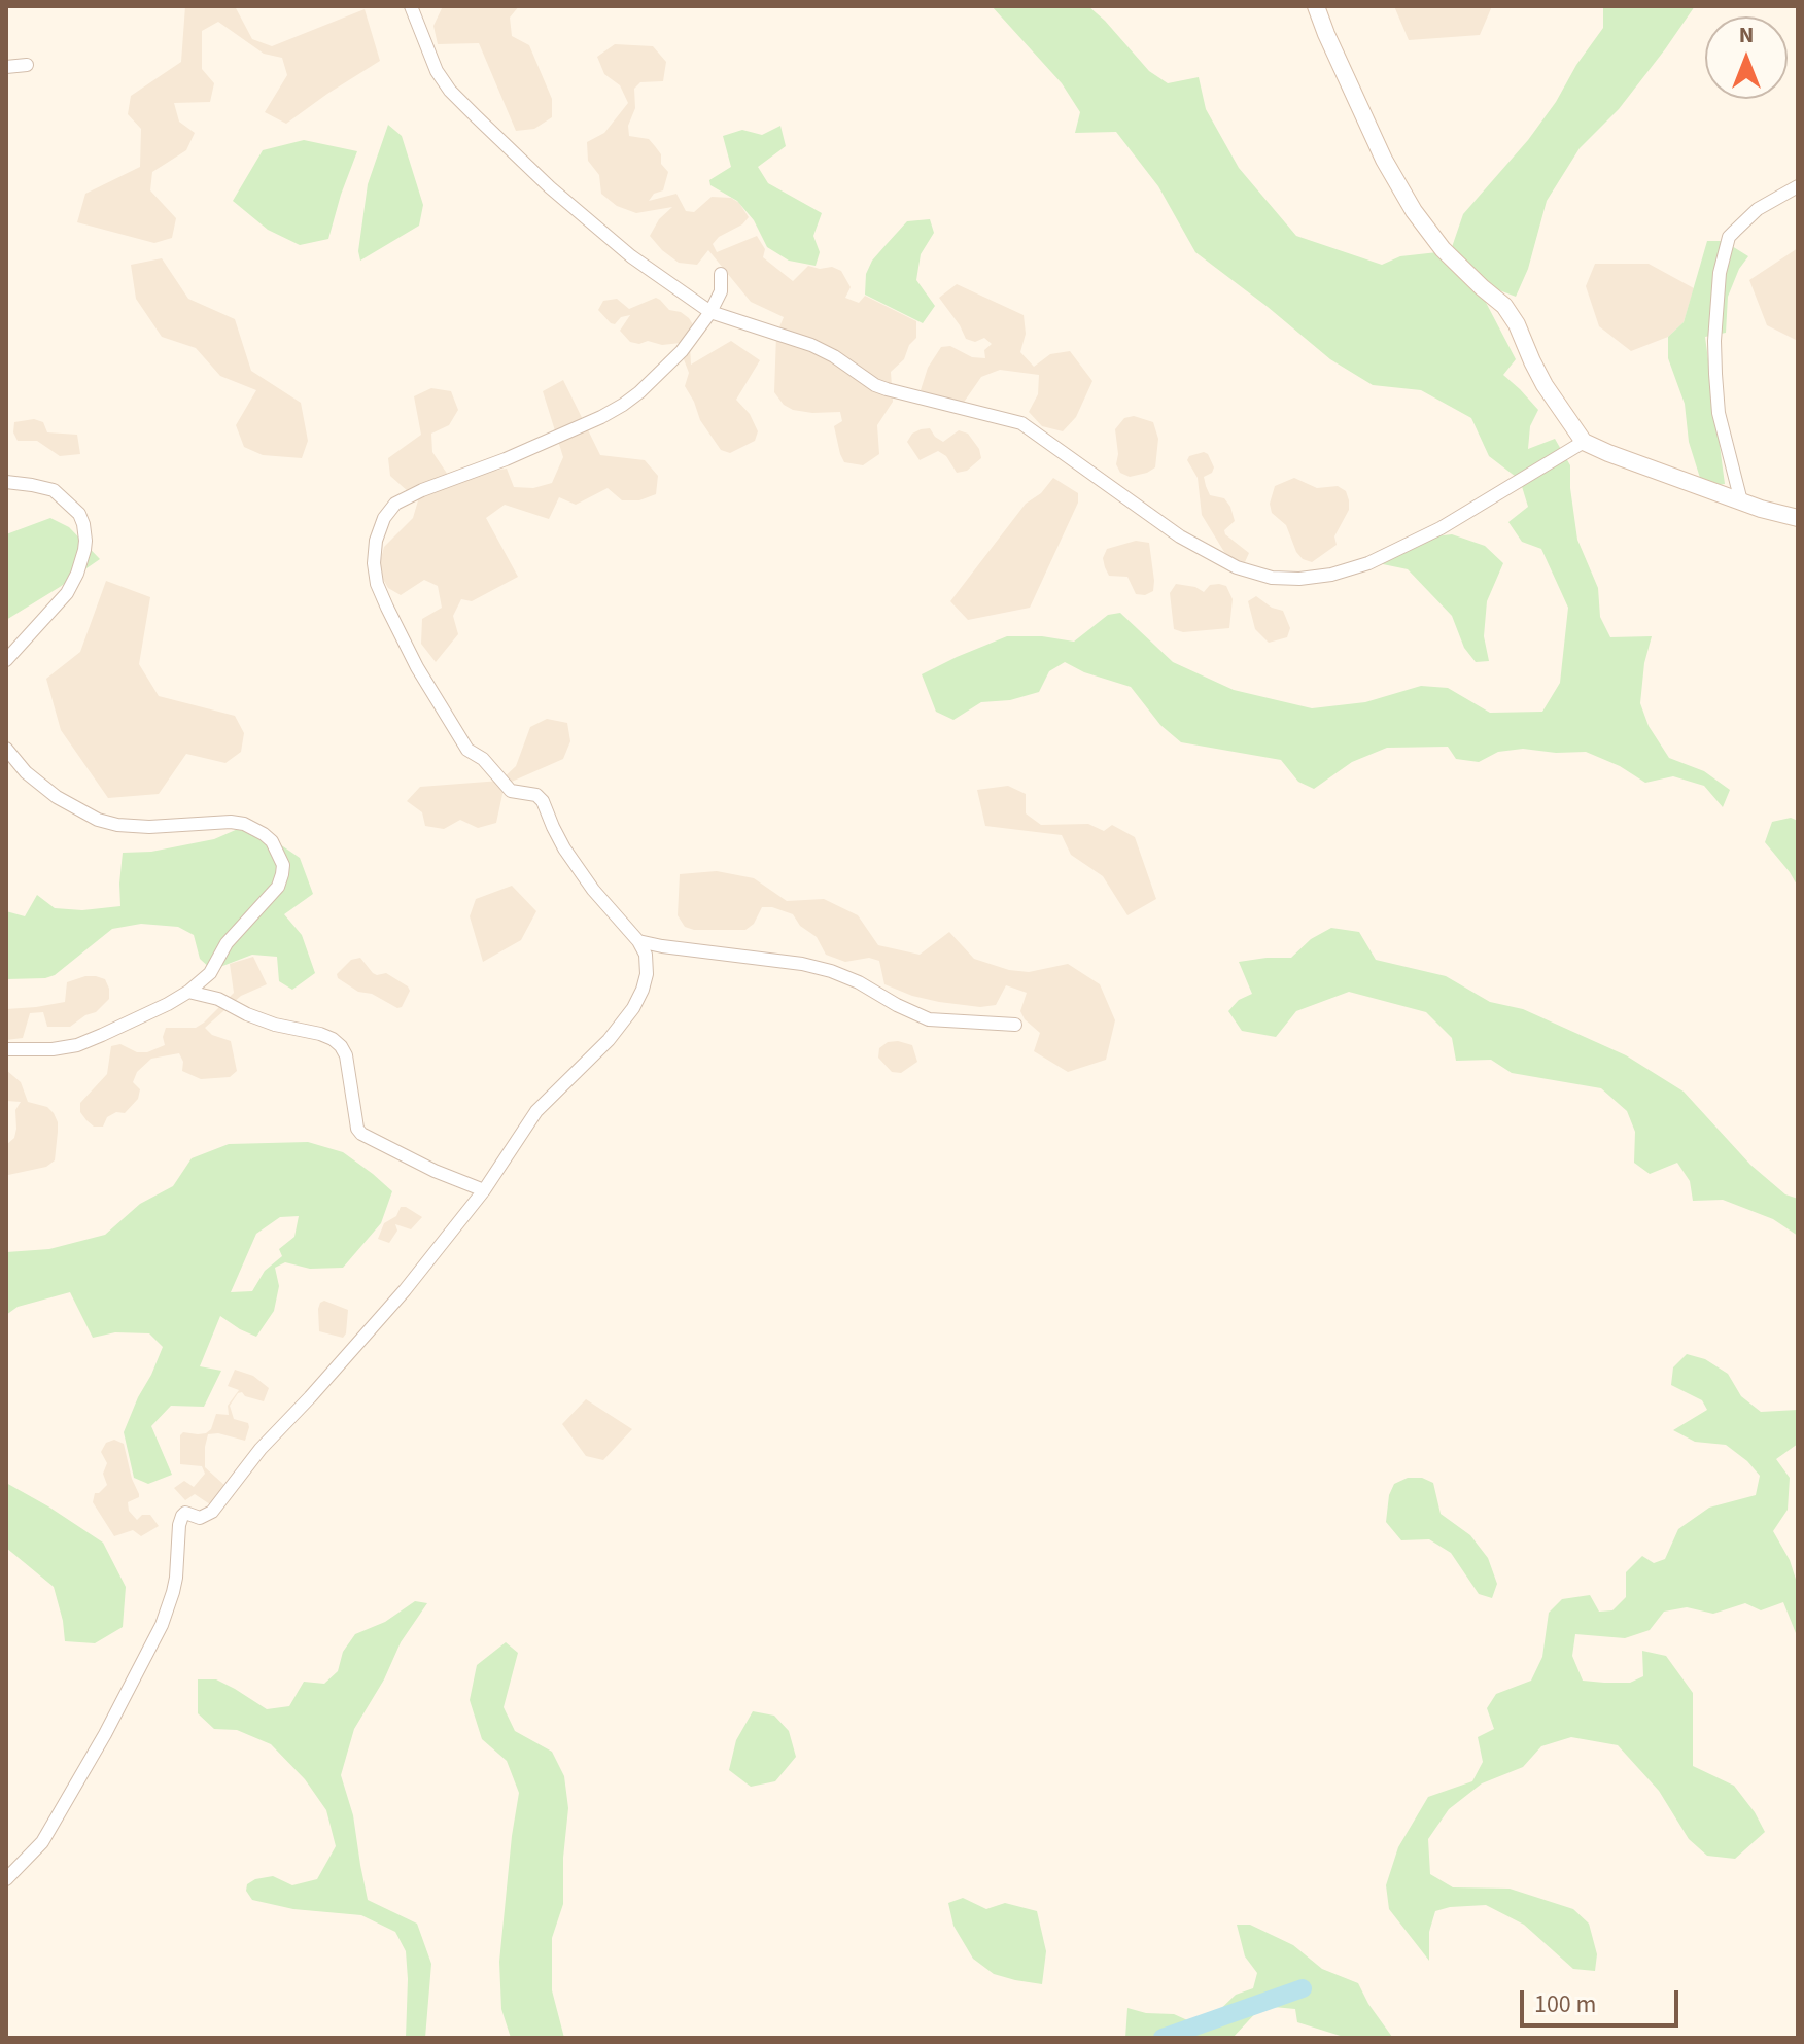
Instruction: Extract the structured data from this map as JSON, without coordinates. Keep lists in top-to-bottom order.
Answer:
{
  "scale_bar": "100 m",
  "north": "top"
}
